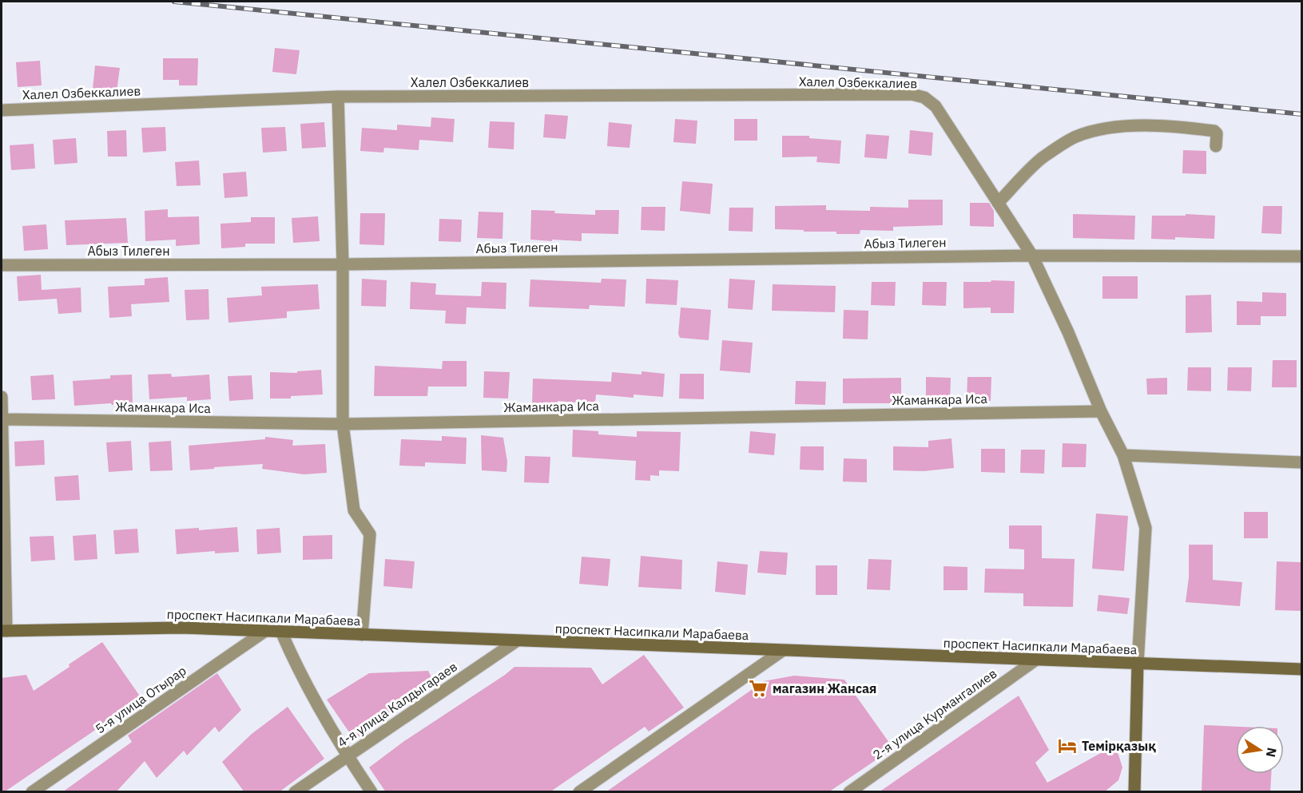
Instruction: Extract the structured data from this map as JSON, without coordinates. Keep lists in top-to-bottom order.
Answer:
{
  "streets": {
    "main road": ["проспект Насипкали Марабаева"],
    "street": [
      "Халел Озбеккалиев",
      "Абыз Тилеген",
      "Жаманкара Иса",
      "5-я улица Отырар",
      "4-я улица Калдыгараев",
      "2-я улица Курмангалиев"
    ]
  },
  "crossings": [
    ["проспект Насипкали Марабаева", "5-я улица Отырар"],
    ["проспект Насипкали Марабаева", "4-я улица Калдыгараев"],
    ["проспект Насипкали Марабаева", "2-я улица Курмангалиев"]
  ],
  "places": {
    "supermarket": ["магазин Жансая"],
    "hotel": ["Темірқазық"]
  },
  "north": "right"
}
